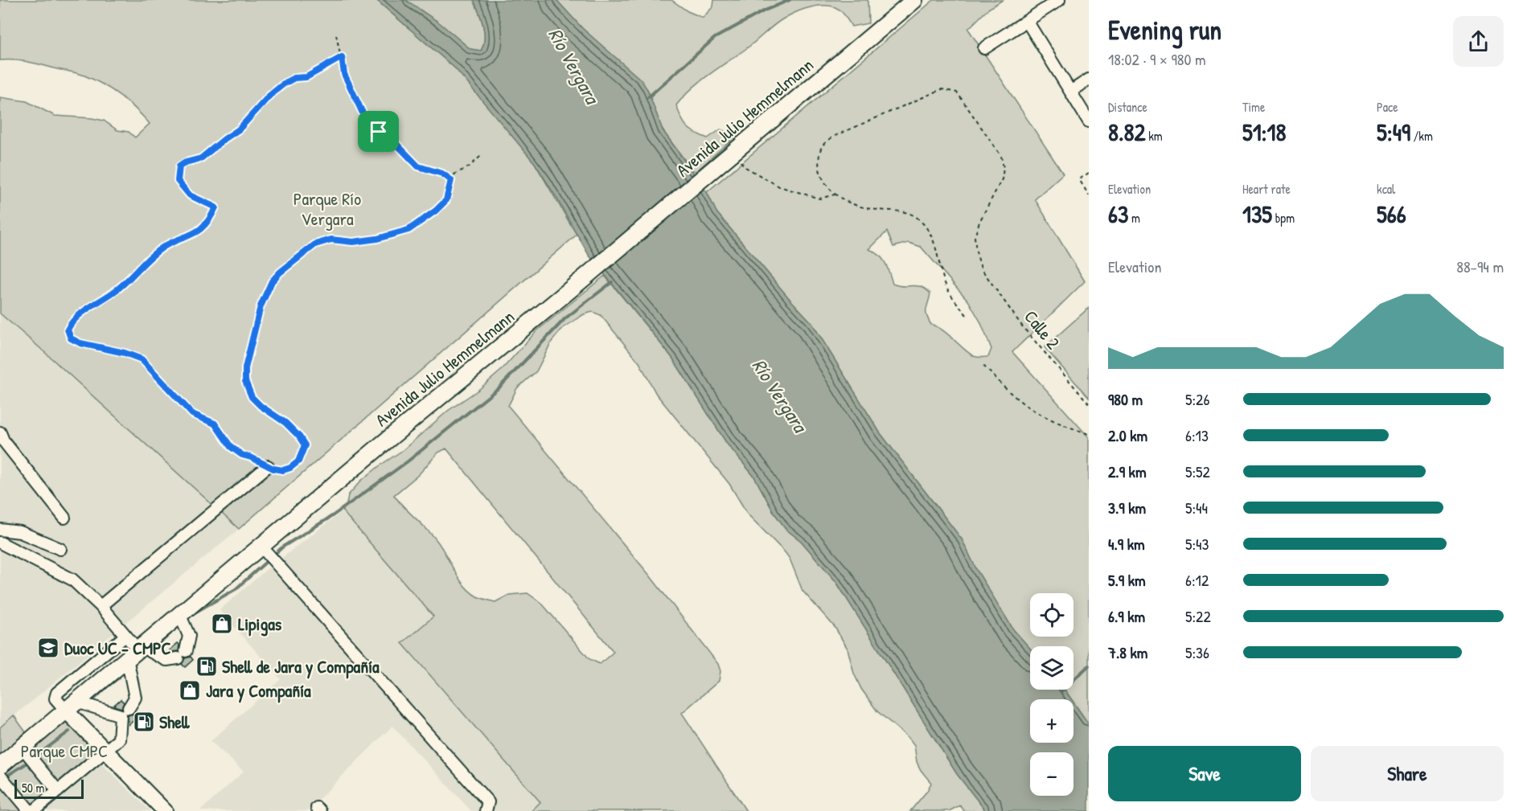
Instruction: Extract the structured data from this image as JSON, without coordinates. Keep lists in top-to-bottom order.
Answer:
{
  "streets": {
    "highway": ["Avenida Julio Hemmelmann"],
    "path": ["Calle 2"]
  },
  "water": ["Río Vergara"],
  "parks": ["Parque Río Vergara", "Parque CMPC"],
  "places": {
    "shop": ["Lipigas", "Jara y Compañía"],
    "school or university": ["Duoc UC - CMPC"],
    "fuel station": ["Shell de Jara y Compañía", "Shell"]
  },
  "scale_bar": "50 m",
  "page": {
    "heading": ["Evening run", "18:02 · 9 × 980 m"],
    "stats": [
      ["Distance", "8.82 km"],
      ["Time", "51:18"],
      ["Pace", "5:49 /km"],
      ["Elevation", "63 m"],
      ["Heart rate", "135 bpm"],
      ["kcal", "566"]
    ],
    "chart": ["Elevation", "88–94 m"],
    "list": [
      {
        "name": "980 m",
        "note": "5:26"
      },
      {
        "name": "2.0 km",
        "note": "6:13"
      },
      {
        "name": "2.9 km",
        "note": "5:52"
      },
      {
        "name": "3.9 km",
        "note": "5:44"
      },
      {
        "name": "4.9 km",
        "note": "5:43"
      },
      {
        "name": "5.9 km",
        "note": "6:12"
      },
      {
        "name": "6.9 km",
        "note": "5:22"
      },
      {
        "name": "7.8 km",
        "note": "5:36"
      }
    ],
    "map_buttons": ["+", "−"],
    "buttons": ["Save", "Share"],
    "scale": "50 m"
  }
}
